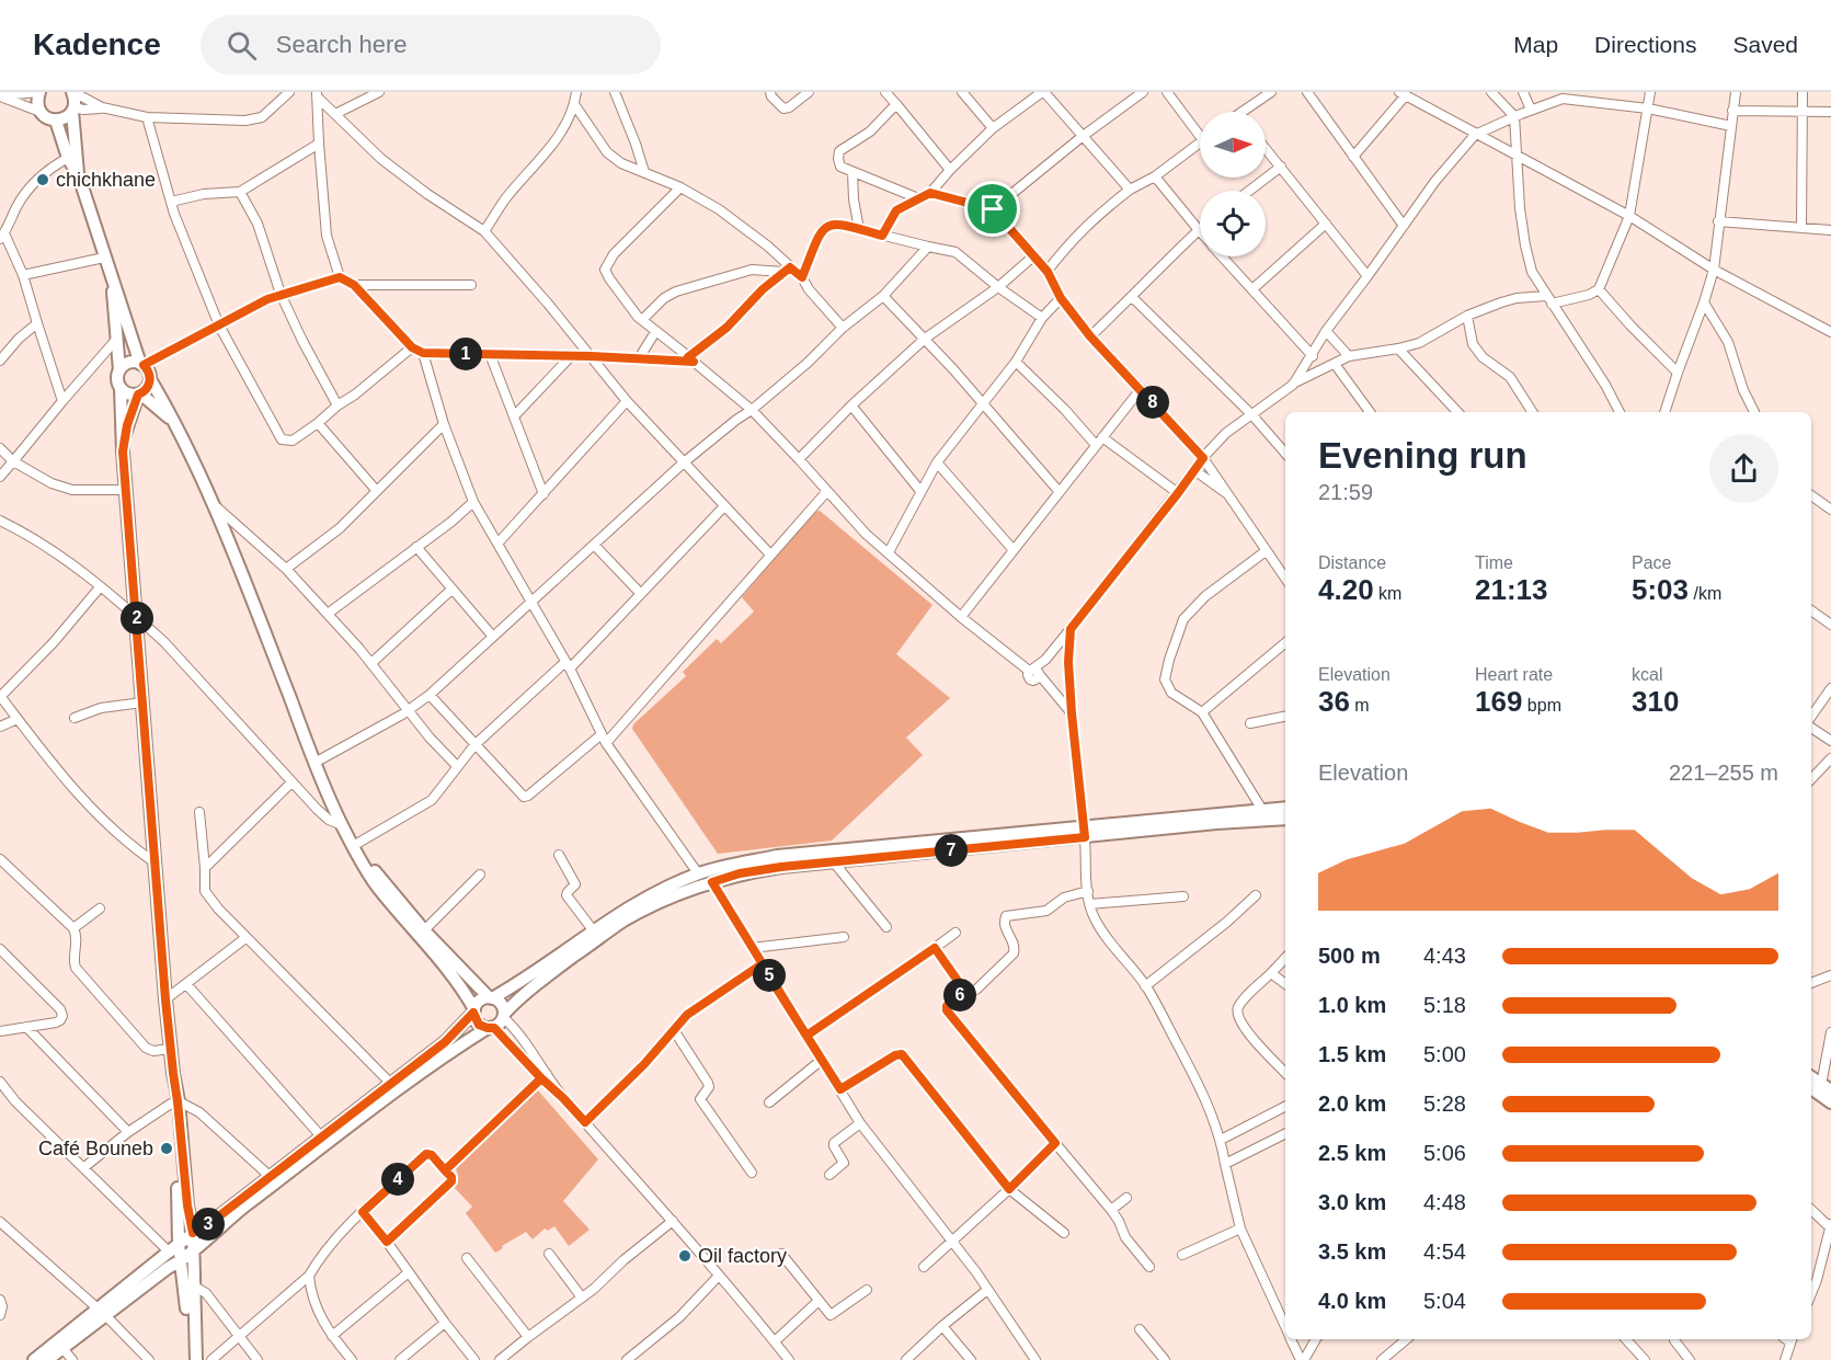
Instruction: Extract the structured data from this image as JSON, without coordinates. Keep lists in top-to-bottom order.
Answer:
{
  "places": ["chichkhane", "Café Bouneb", "Oil factory"],
  "north": "right",
  "page": {
    "header": "Kadence",
    "search": "Search here",
    "nav": ["Map", "Directions", "Saved"],
    "pins": [
      "1",
      "8",
      "2",
      "7",
      "5",
      "6",
      "4",
      "3"
    ],
    "heading": ["Evening run", "21:59"],
    "stats": [
      ["Distance", "4.20 km"],
      ["Time", "21:13"],
      ["Pace", "5:03 /km"],
      ["Elevation", "36 m"],
      ["Heart rate", "169 bpm"],
      ["kcal", "310"]
    ],
    "chart": ["Elevation", "221–255 m"],
    "list": [
      {
        "name": "500 m",
        "note": "4:43"
      },
      {
        "name": "1.0 km",
        "note": "5:18"
      },
      {
        "name": "1.5 km",
        "note": "5:00"
      },
      {
        "name": "2.0 km",
        "note": "5:28"
      },
      {
        "name": "2.5 km",
        "note": "5:06"
      },
      {
        "name": "3.0 km",
        "note": "4:48"
      },
      {
        "name": "3.5 km",
        "note": "4:54"
      },
      {
        "name": "4.0 km",
        "note": "5:04"
      }
    ]
  }
}
